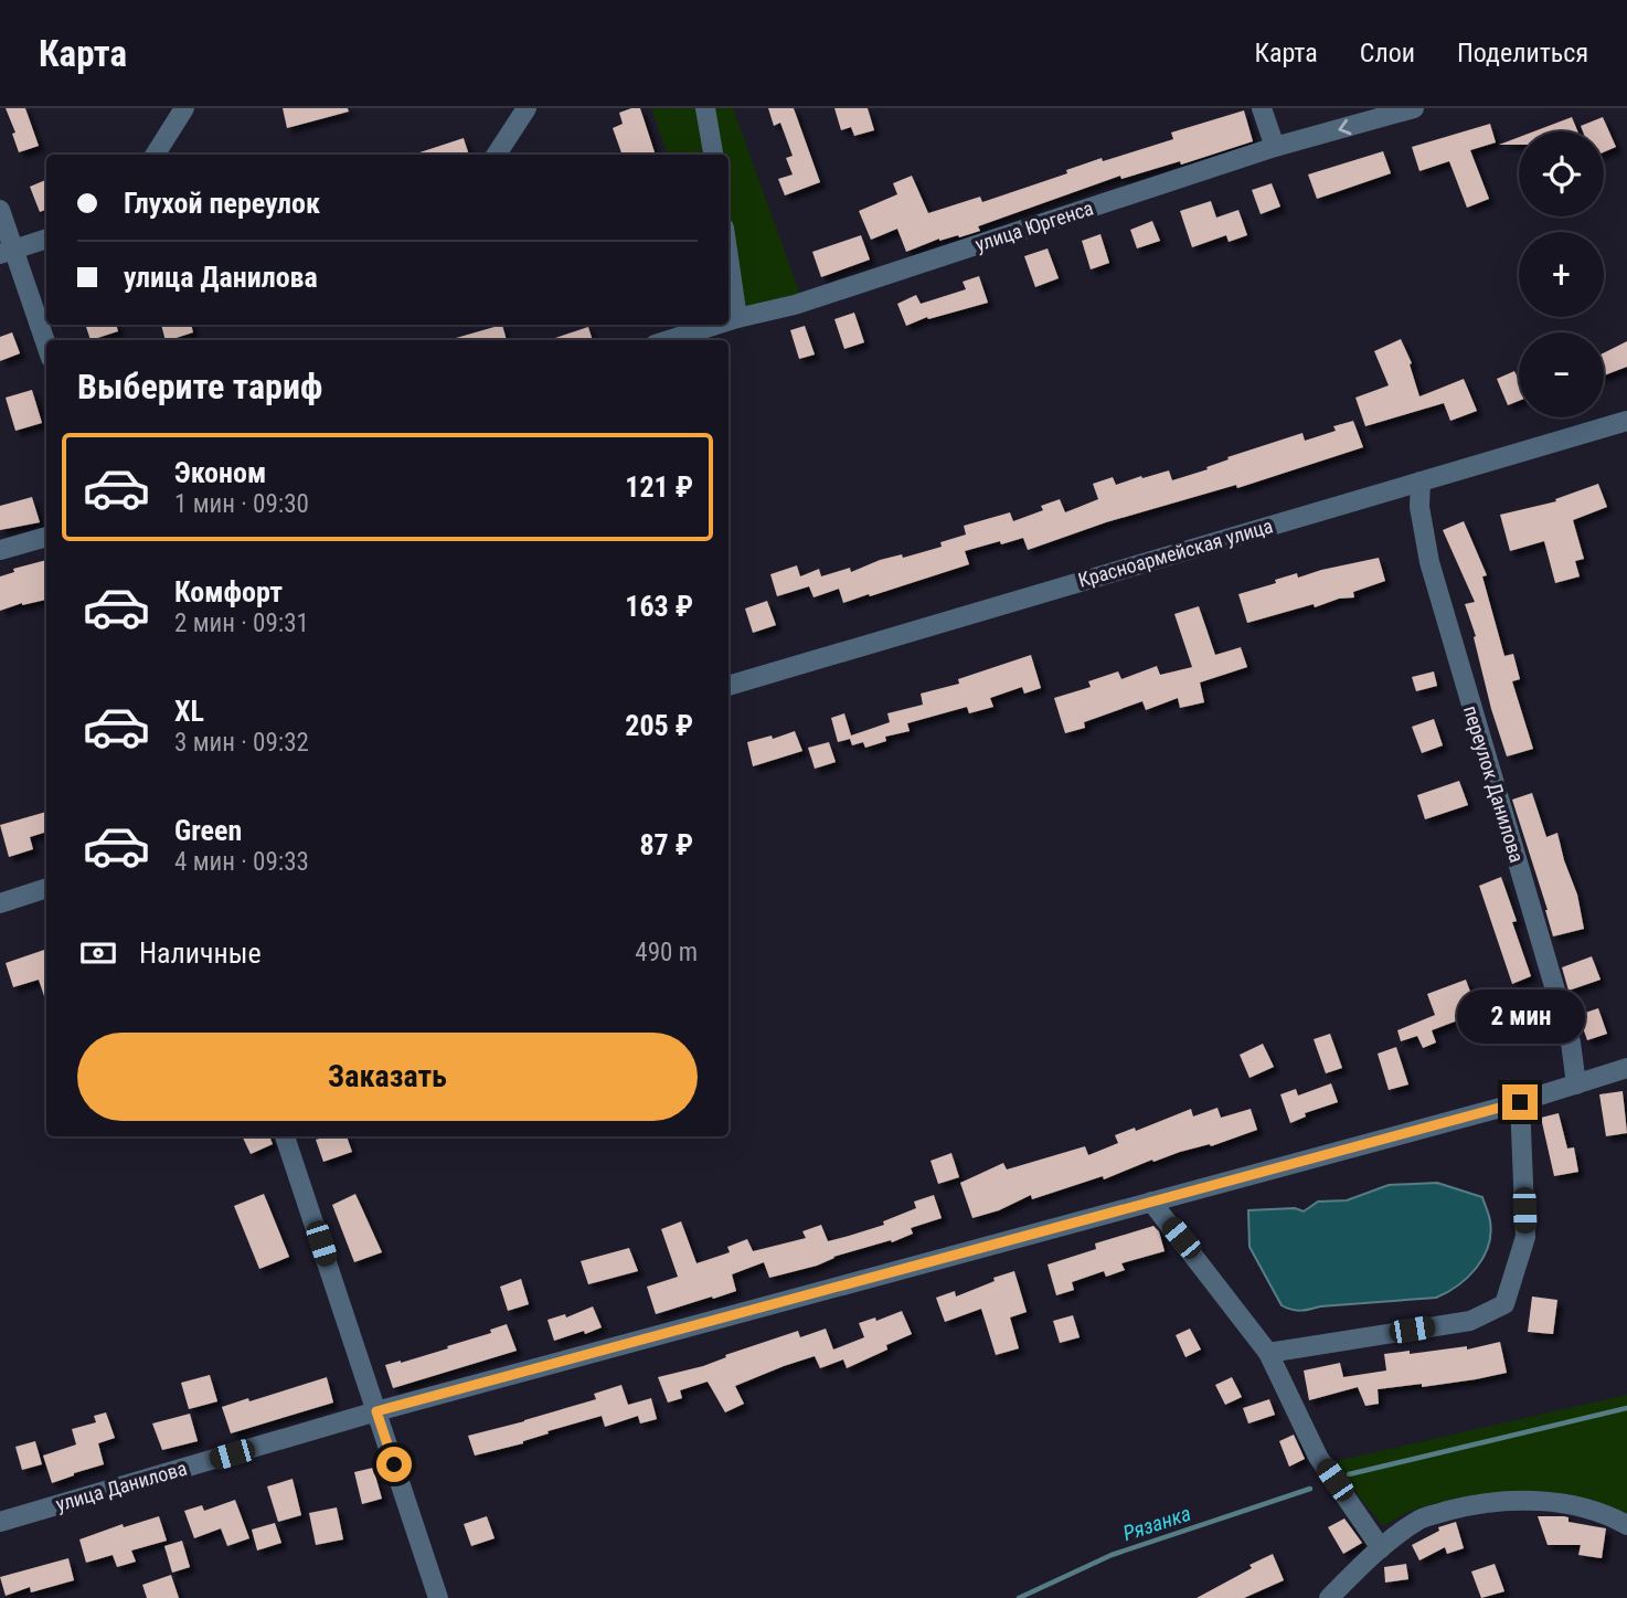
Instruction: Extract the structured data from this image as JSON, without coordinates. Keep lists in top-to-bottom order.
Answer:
{
  "streets": {
    "street": [
      "улица Юргенса",
      "Красноармейская улица",
      "переулок Данилова",
      "улица Данилова"
    ]
  },
  "crossings": [
    ["Красноармейская улица", "переулок Данилова"],
    ["переулок Данилова", "улица Данилова"]
  ],
  "water": ["Рязанка"],
  "page": {
    "header": "Карта",
    "nav": ["Карта", "Слои", "Поделиться"],
    "map_buttons": ["+", "−"],
    "banner": ["Глухой переулок", "улица Данилова"],
    "heading": "Выберите тариф",
    "list": [
      {
        "name": "Эконом",
        "note": "1 мин · 09:30",
        "value": "121 ₽"
      },
      {
        "name": "Комфорт",
        "note": "2 мин · 09:31",
        "value": "163 ₽"
      },
      {
        "name": "XL",
        "note": "3 мин · 09:32",
        "value": "205 ₽"
      },
      {
        "name": "Green",
        "note": "4 мин · 09:33",
        "value": "87 ₽"
      }
    ],
    "pay": ["Наличные", "490 m"],
    "bubble": "2 мин",
    "buttons": "Заказать"
  }
}
